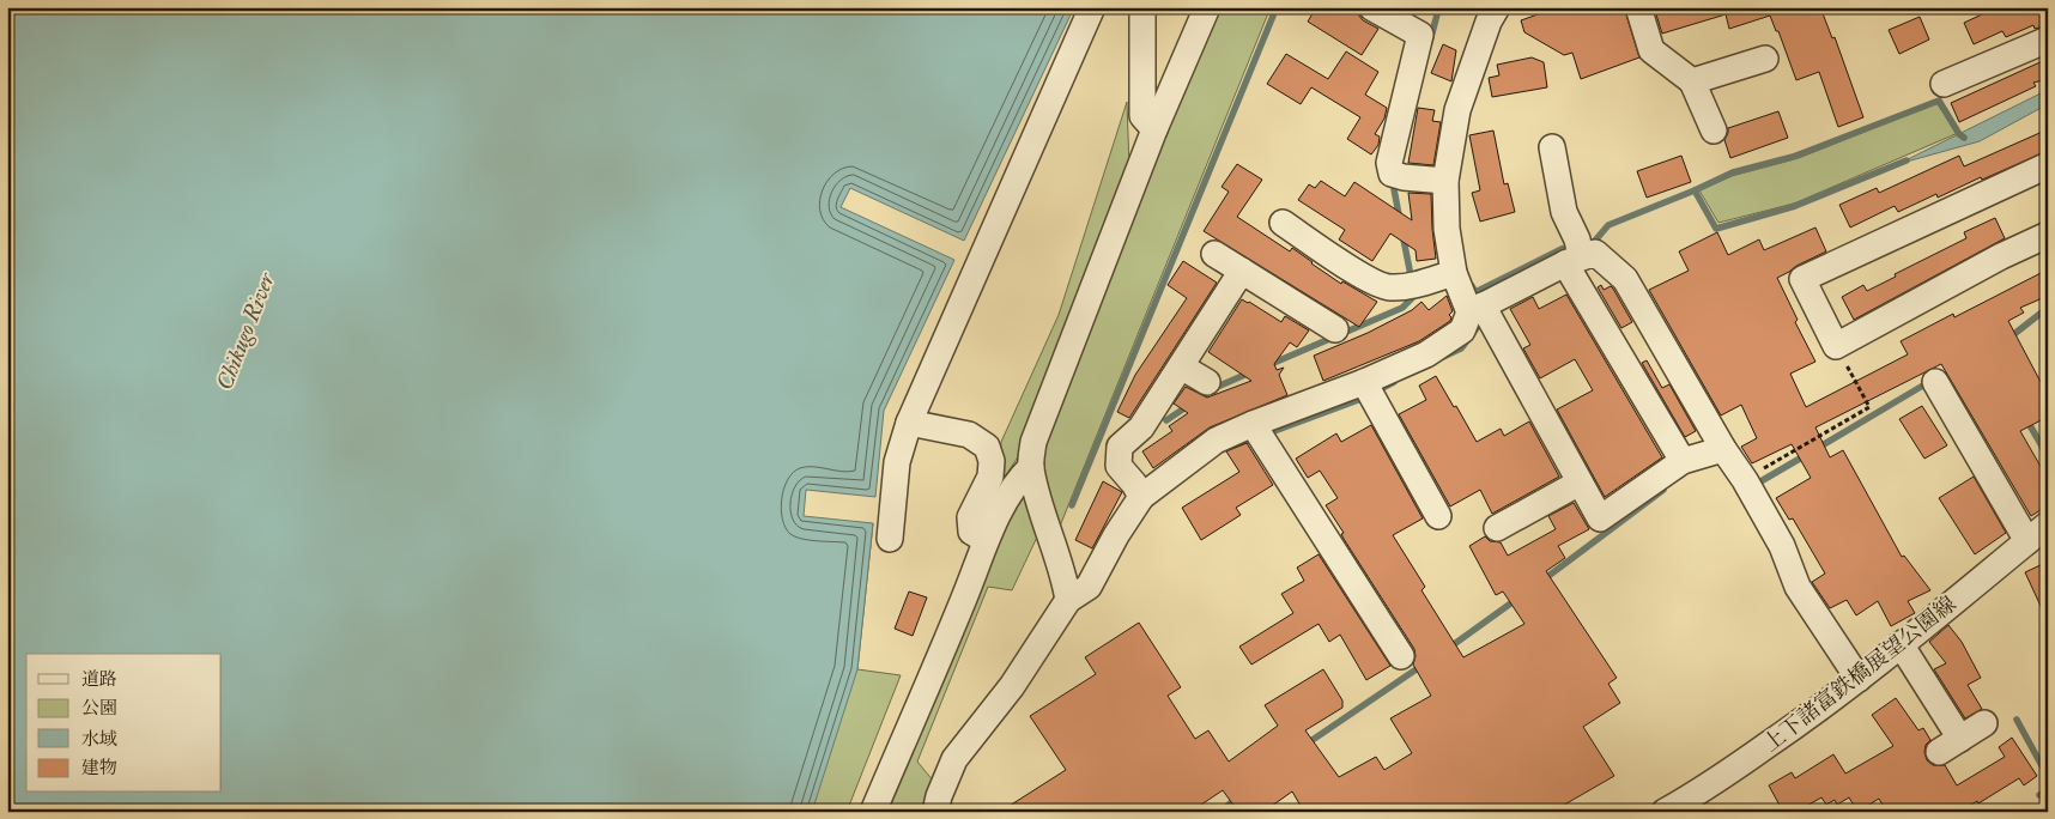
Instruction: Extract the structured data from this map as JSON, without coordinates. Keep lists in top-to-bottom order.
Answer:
{
  "streets": {
    "street": ["上下諸富鉄橋展望公園線"]
  },
  "water": ["Chikugo River"],
  "legend": [
    "道路",
    "公園",
    "水域",
    "建物"
  ]
}
